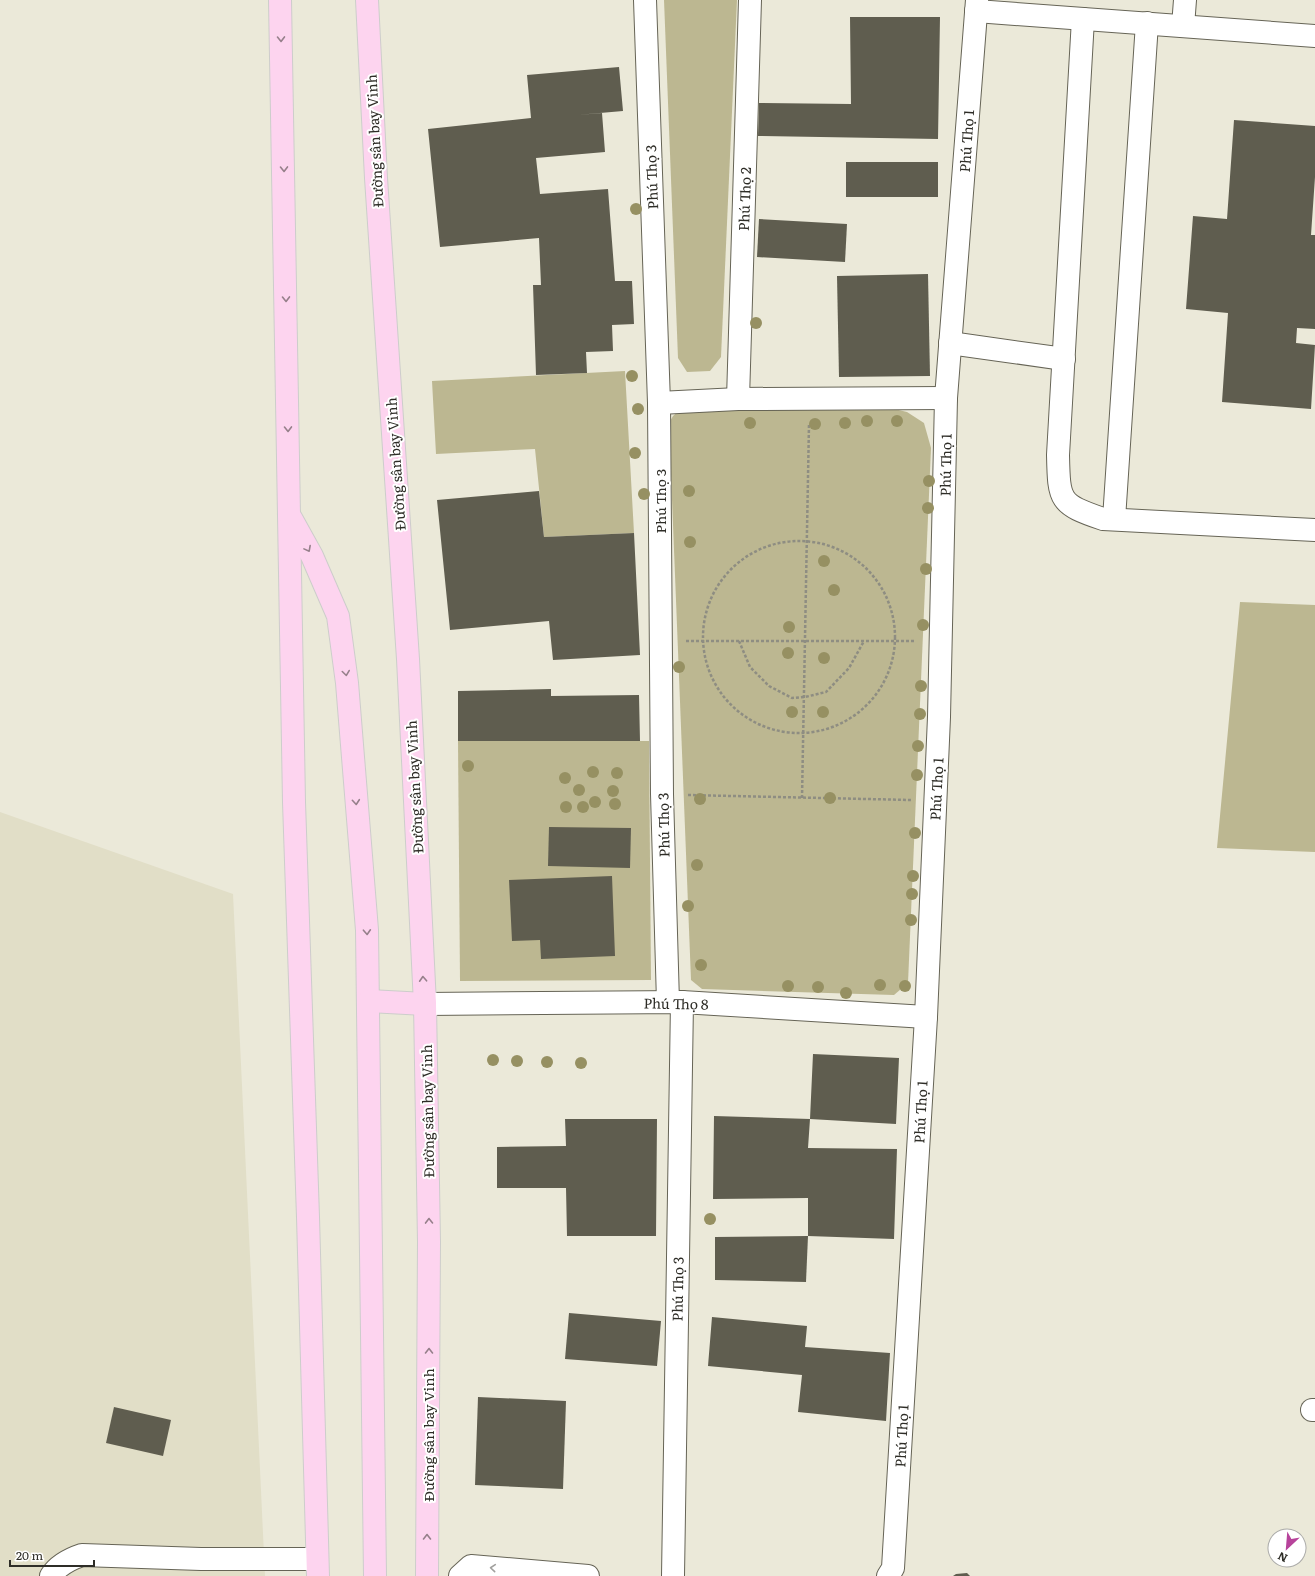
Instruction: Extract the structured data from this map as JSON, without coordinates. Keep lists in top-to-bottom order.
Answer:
{
  "streets": {
    "main road": ["Đường sân bay Vinh"],
    "street": [
      "Phú Thọ 1",
      "Phú Thọ 3",
      "Phú Thọ 2",
      "Phú Thọ 8"
    ]
  },
  "crossings": [
    ["Đường sân bay Vinh", "Phú Thọ 8"],
    ["Phú Thọ 1", "Phú Thọ 8"],
    ["Phú Thọ 3", "Phú Thọ 8"]
  ],
  "scale_bar": "20 m",
  "north": "bottom left"
}
